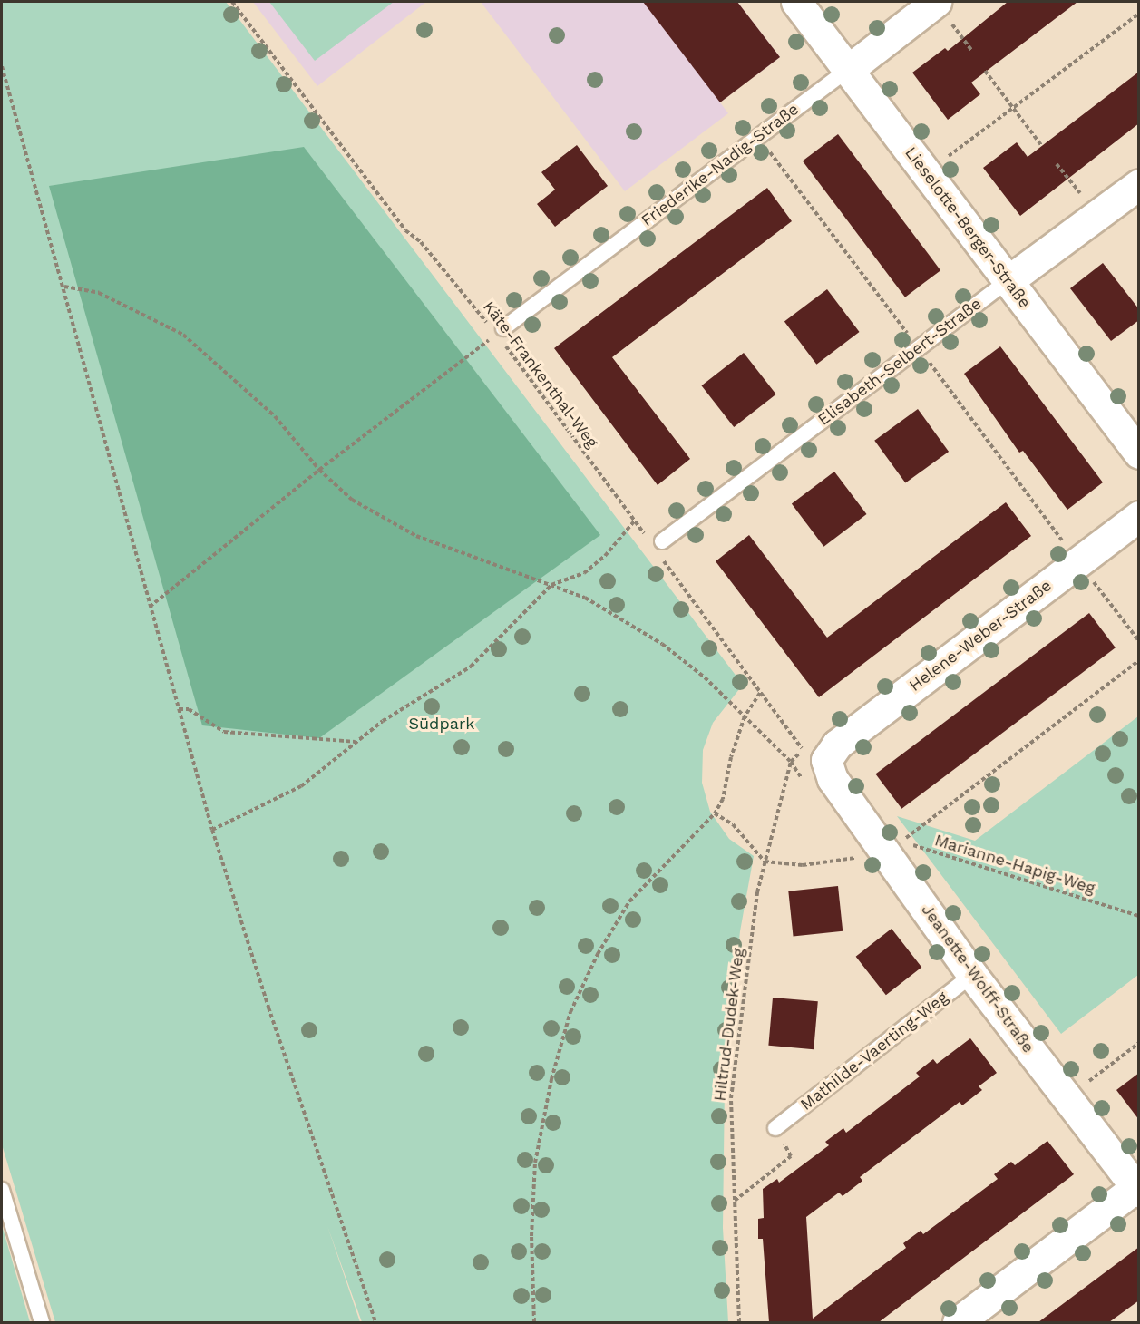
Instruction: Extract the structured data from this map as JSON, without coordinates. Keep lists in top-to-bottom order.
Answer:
{
  "streets": {
    "street": [
      "Friederike-Nadig-Straße",
      "Lieselotte-Berger-Straße",
      "Elisabeth-Selbert-Straße",
      "Helene-Weber-Straße",
      "Jeanette-Wolff-Straße"
    ],
    "lane": ["Mathilde-Vaerting-Weg"],
    "path": ["Käte-Frankenthal-Weg", "Marianne-Hapig-Weg", "Hiltrud-Dudek-Weg"]
  },
  "crossings": [
    ["Friederike-Nadig-Straße", "Lieselotte-Berger-Straße"],
    ["Friederike-Nadig-Straße", "Käte-Frankenthal-Weg"],
    ["Lieselotte-Berger-Straße", "Elisabeth-Selbert-Straße"],
    ["Elisabeth-Selbert-Straße", "Käte-Frankenthal-Weg"],
    ["Käte-Frankenthal-Weg", "Helene-Weber-Straße"],
    ["Käte-Frankenthal-Weg", "Jeanette-Wolff-Straße"],
    ["Käte-Frankenthal-Weg", "Hiltrud-Dudek-Weg"],
    ["Helene-Weber-Straße", "Jeanette-Wolff-Straße"],
    ["Helene-Weber-Straße", "Hiltrud-Dudek-Weg"],
    ["Marianne-Hapig-Weg", "Jeanette-Wolff-Straße"],
    ["Jeanette-Wolff-Straße", "Hiltrud-Dudek-Weg"],
    ["Jeanette-Wolff-Straße", "Mathilde-Vaerting-Weg"]
  ],
  "parks": ["Südpark"]
}
